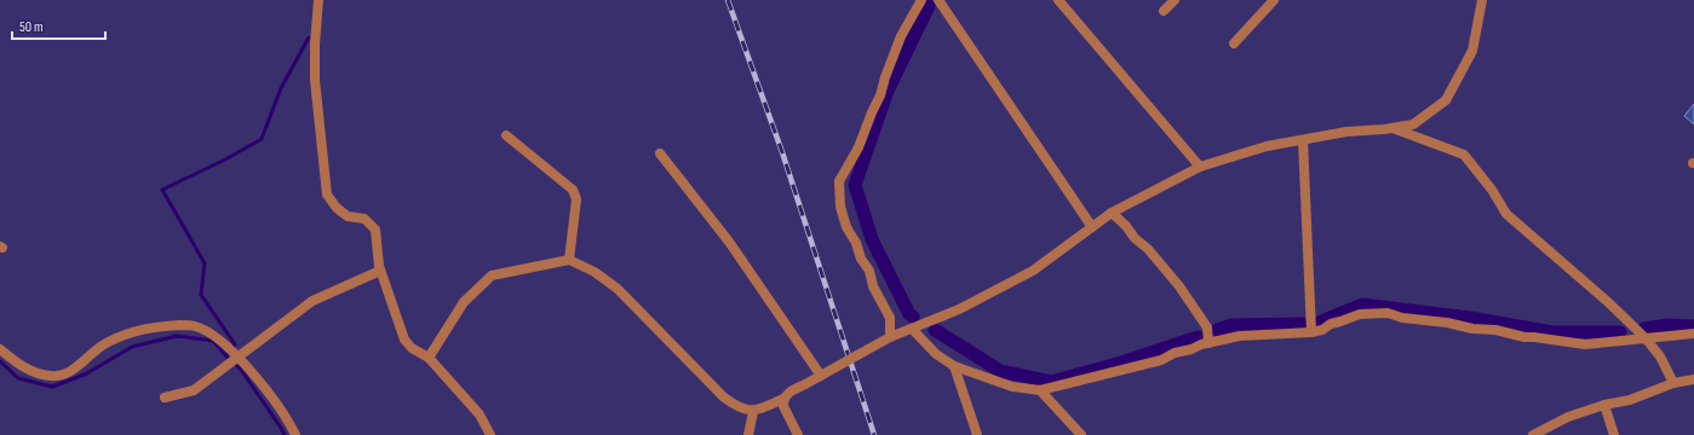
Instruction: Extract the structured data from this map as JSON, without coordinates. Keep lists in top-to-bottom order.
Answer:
{
  "scale_bar": "50 m"
}
